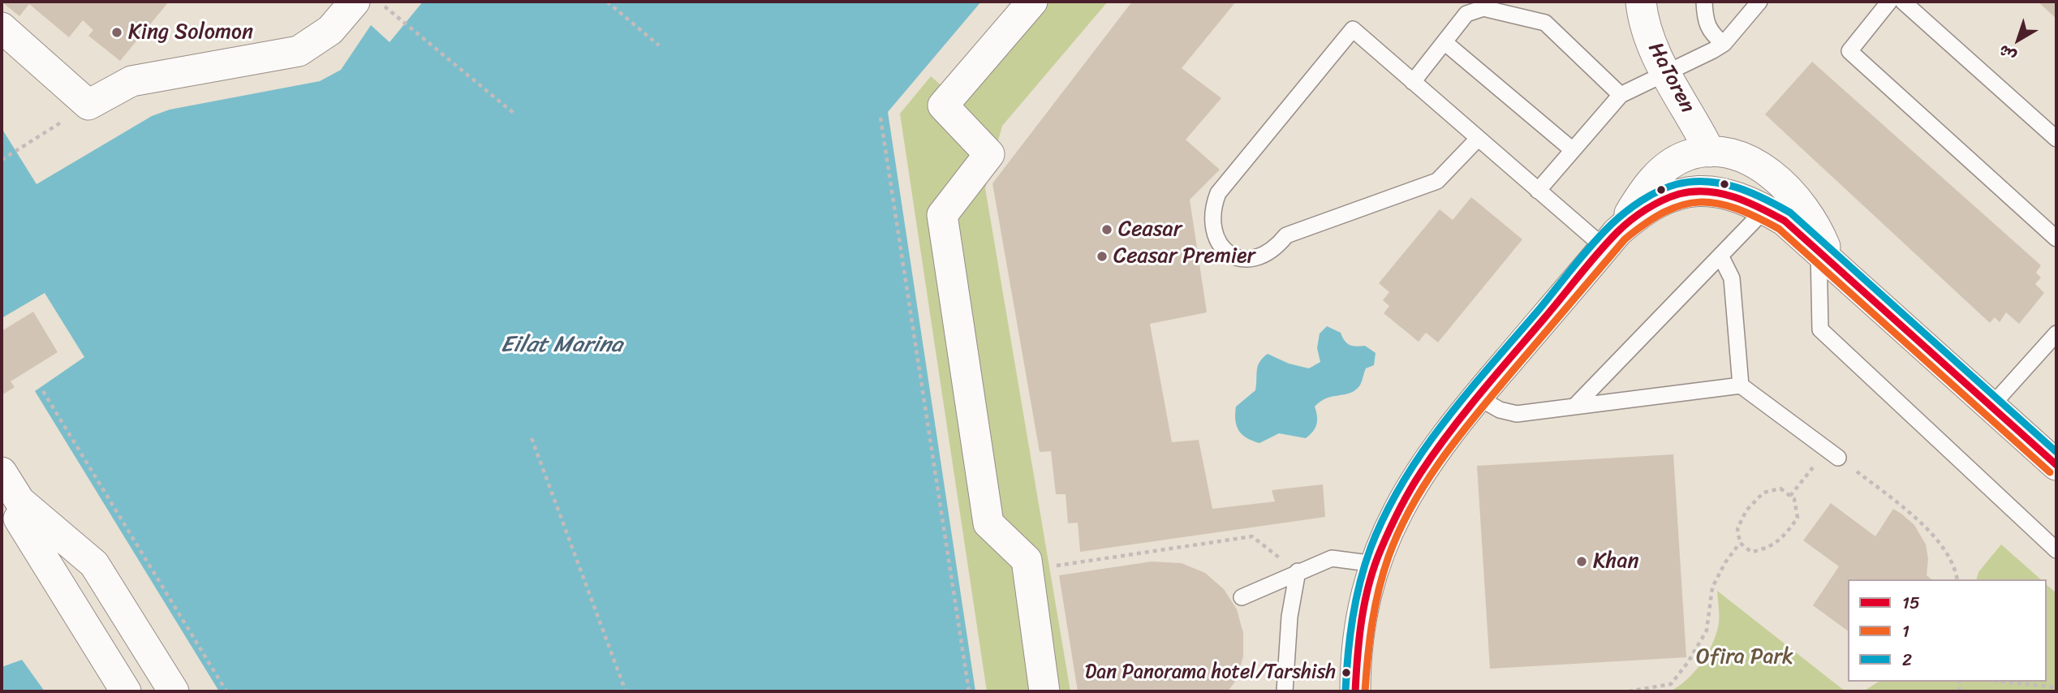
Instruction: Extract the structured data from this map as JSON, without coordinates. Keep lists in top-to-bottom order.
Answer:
{
  "streets": {
    "street": ["HaToren"]
  },
  "water": ["Eilat Marina"],
  "parks": ["Ofira Park"],
  "places": [
    "King Solomon",
    "Ceasar",
    "Ceasar Premier",
    "Khan",
    "Dan Panorama hotel/Tarshish"
  ],
  "lines": ["transit line 2", "transit line 15", "transit line 1"],
  "legend": ["15", "1", "2"],
  "north": "bottom left"
}
